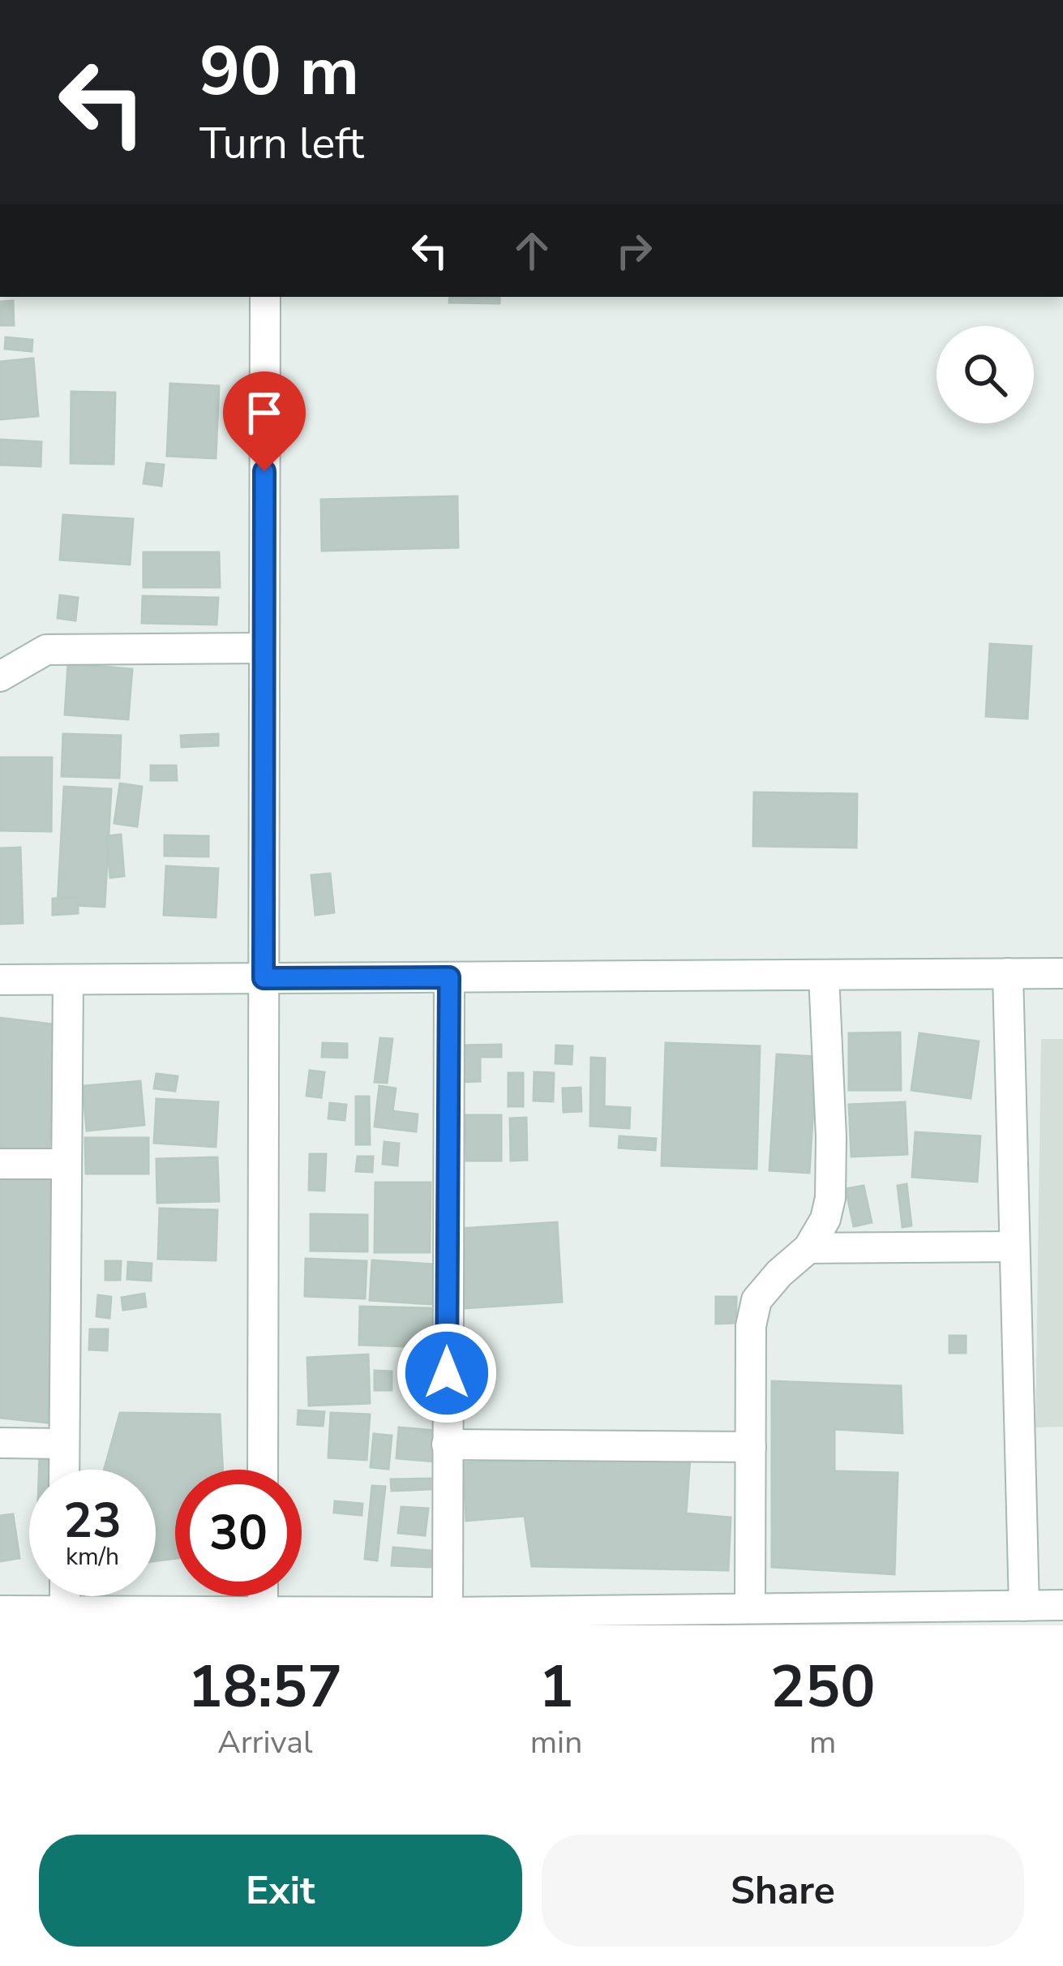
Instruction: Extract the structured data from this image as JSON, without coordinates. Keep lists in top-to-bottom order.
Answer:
{
  "page": {
    "turn": ["90 m", "Turn left"],
    "speed": "23 km/h",
    "limit": "30",
    "eta": [
      "18:57",
      "Arrival",
      "1",
      "min",
      "250",
      "m"
    ],
    "buttons": ["Exit", "Share"]
  }
}
